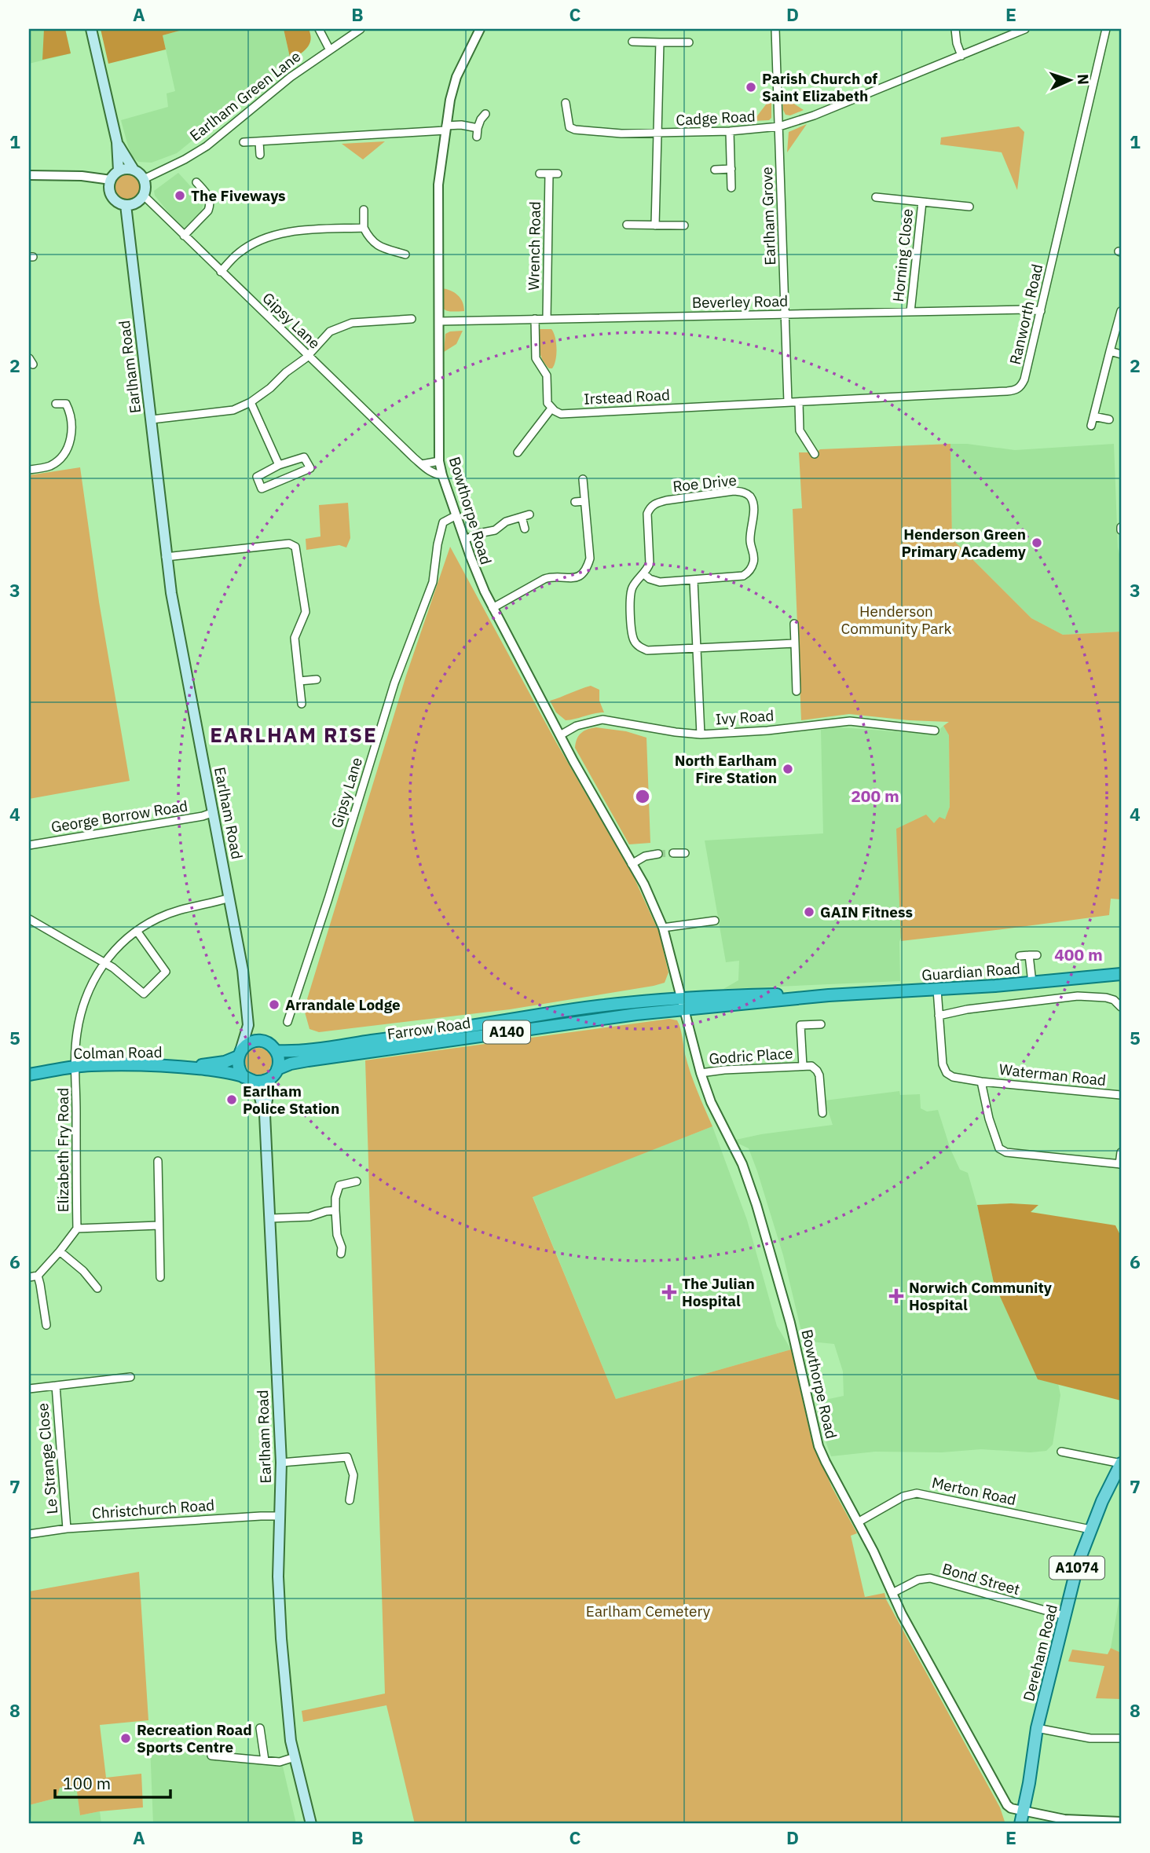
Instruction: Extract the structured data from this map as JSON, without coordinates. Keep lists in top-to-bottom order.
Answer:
{
  "streets": {
    "highway": [
      "Guardian Road",
      "Farrow Road",
      "A140",
      "Colman Road"
    ],
    "main road": ["Earlham Road", "A1074", "Dereham Road"],
    "street": [
      "Earlham Green Lane",
      "Cadge Road",
      "Earlham Grove",
      "Wrench Road",
      "Horning Close",
      "Beverley Road",
      "Ranworth Road",
      "Gipsy Lane",
      "Irstead Road",
      "Roe Drive",
      "Bowthorpe Road",
      "Ivy Road",
      "George Borrow Road",
      "Godric Place",
      "Waterman Road",
      "Elizabeth Fry Road",
      "Le Strange Close",
      "Merton Road",
      "Christchurch Road",
      "Bond Street"
    ]
  },
  "crossings": [
    ["Earlham Green Lane", "Gipsy Lane"],
    ["Earlham Green Lane", "Earlham Road"],
    ["Cadge Road", "Earlham Grove"],
    ["Earlham Grove", "Beverley Road"],
    ["Earlham Grove", "Irstead Road"],
    ["Wrench Road", "Beverley Road"],
    ["Horning Close", "Beverley Road"],
    ["Beverley Road", "Ranworth Road"],
    ["Beverley Road", "Bowthorpe Road"],
    ["Ranworth Road", "Irstead Road"],
    ["Gipsy Lane", "Earlham Road"],
    ["Gipsy Lane", "Bowthorpe Road"],
    ["Earlham Road", "George Borrow Road"],
    ["Earlham Road", "Farrow Road"],
    ["Earlham Road", "Colman Road"],
    ["Earlham Road", "Elizabeth Fry Road"],
    ["Earlham Road", "Christchurch Road"],
    ["Bowthorpe Road", "Ivy Road"],
    ["Bowthorpe Road", "Guardian Road"],
    ["Bowthorpe Road", "Farrow Road"],
    ["Bowthorpe Road", "Godric Place"],
    ["Bowthorpe Road", "Merton Road"],
    ["Bowthorpe Road", "Bond Street"],
    ["Bowthorpe Road", "Dereham Road"],
    ["Guardian Road", "Farrow Road"],
    ["Farrow Road", "Colman Road"],
    ["Colman Road", "Elizabeth Fry Road"],
    ["Le Strange Close", "Christchurch Road"],
    ["Merton Road", "Dereham Road"],
    ["Bond Street", "Dereham Road"]
  ],
  "districts": ["EARLHAM RISE"],
  "parks": ["Henderson Community Park", "Earlham Cemetery"],
  "places": {
    "other": [
      "Parish Church of Saint Elizabeth",
      "The Fiveways",
      "Henderson Green Primary Academy",
      "North Earlham Fire Station",
      "GAIN Fitness",
      "Arrandale Lodge",
      "Earlham Police Station",
      "Recreation Road Sports Centre"
    ],
    "health": ["The Julian Hospital", "Norwich Community Hospital"]
  },
  "scale_bar": "100 m",
  "north": "right",
  "grid": {
    "columns": [
      "A",
      "B",
      "C",
      "D",
      "E"
    ],
    "rows": [
      "1",
      "2",
      "3",
      "4",
      "5",
      "6",
      "7",
      "8"
    ]
  },
  "rings": ["200 m", "400 m"]
}
